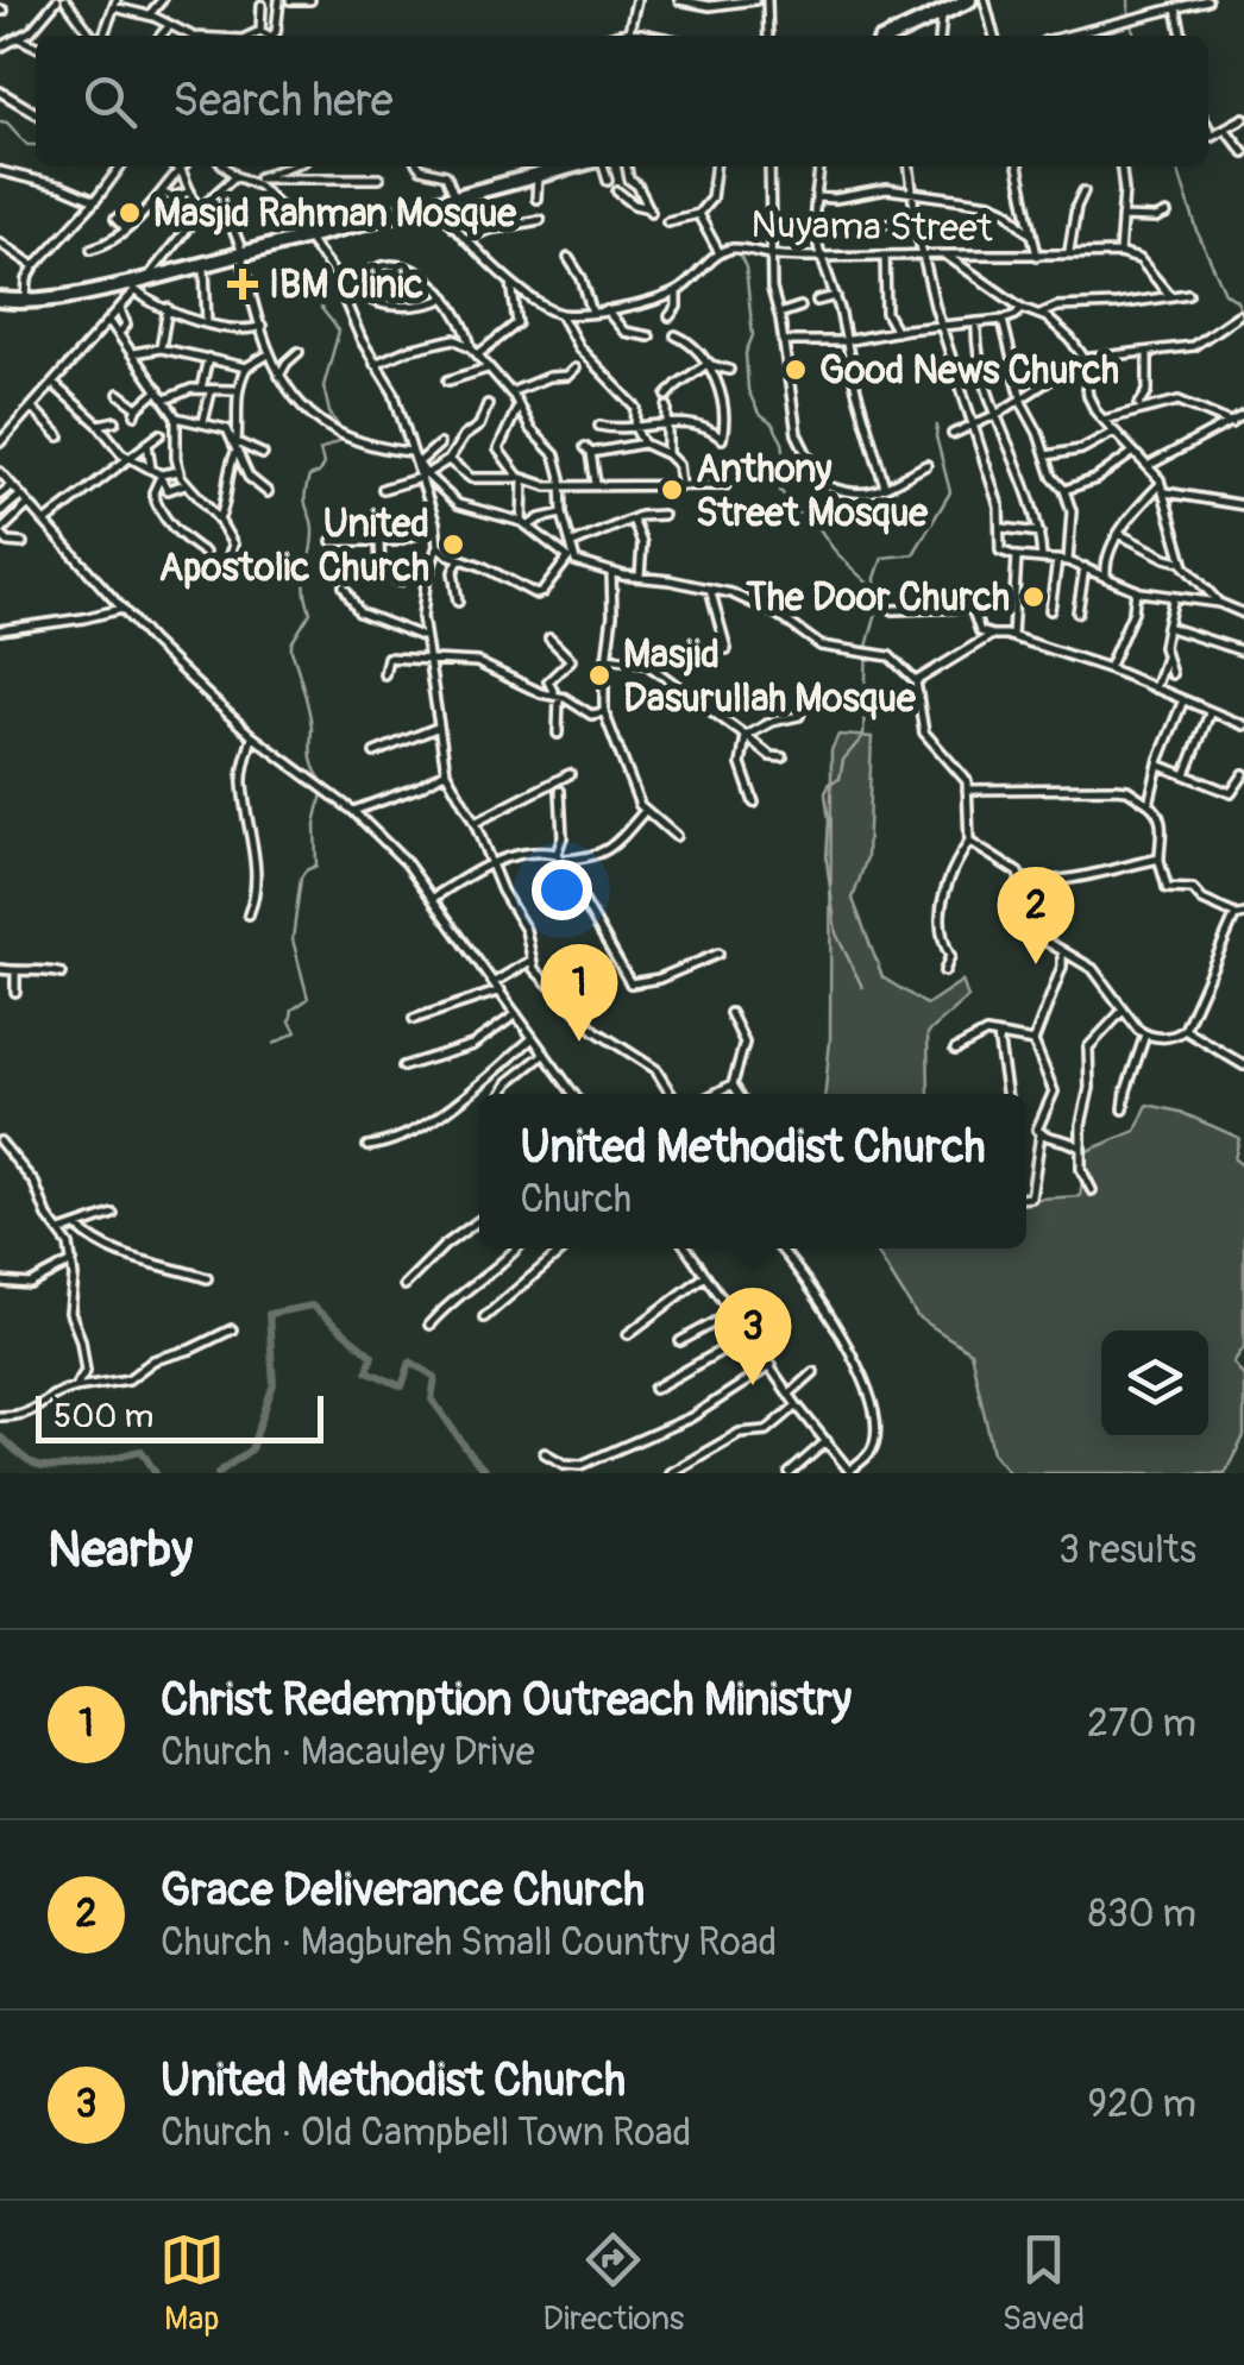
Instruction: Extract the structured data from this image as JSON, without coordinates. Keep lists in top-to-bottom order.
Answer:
{
  "streets": {
    "street": ["Nuyama Street"]
  },
  "places": {
    "other": [
      "Masjid Rahman Mosque",
      "Good News Church",
      "Anthony Street Mosque",
      "United Apostolic Church",
      "The Door Church",
      "Masjid Dasurullah Mosque"
    ],
    "health": ["IBM Clinic"]
  },
  "scale_bar": "500 m",
  "page": {
    "search": "Search here",
    "pins": ["2", "1", "3"],
    "popup": ["United Methodist Church", "Church"],
    "scale": "500 m",
    "heading": ["Nearby", "3 results"],
    "list": [
      {
        "mark": "1",
        "name": "Christ Redemption Outreach Ministry",
        "note": "Church · Macauley Drive",
        "value": "270 m"
      },
      {
        "mark": "2",
        "name": "Grace Deliverance Church",
        "note": "Church · Magbureh Small Country Road",
        "value": "830 m"
      },
      {
        "mark": "3",
        "name": "United Methodist Church",
        "note": "Church · Old Campbell Town Road",
        "value": "920 m"
      }
    ],
    "nav": ["Map", "Directions", "Saved"]
  }
}
